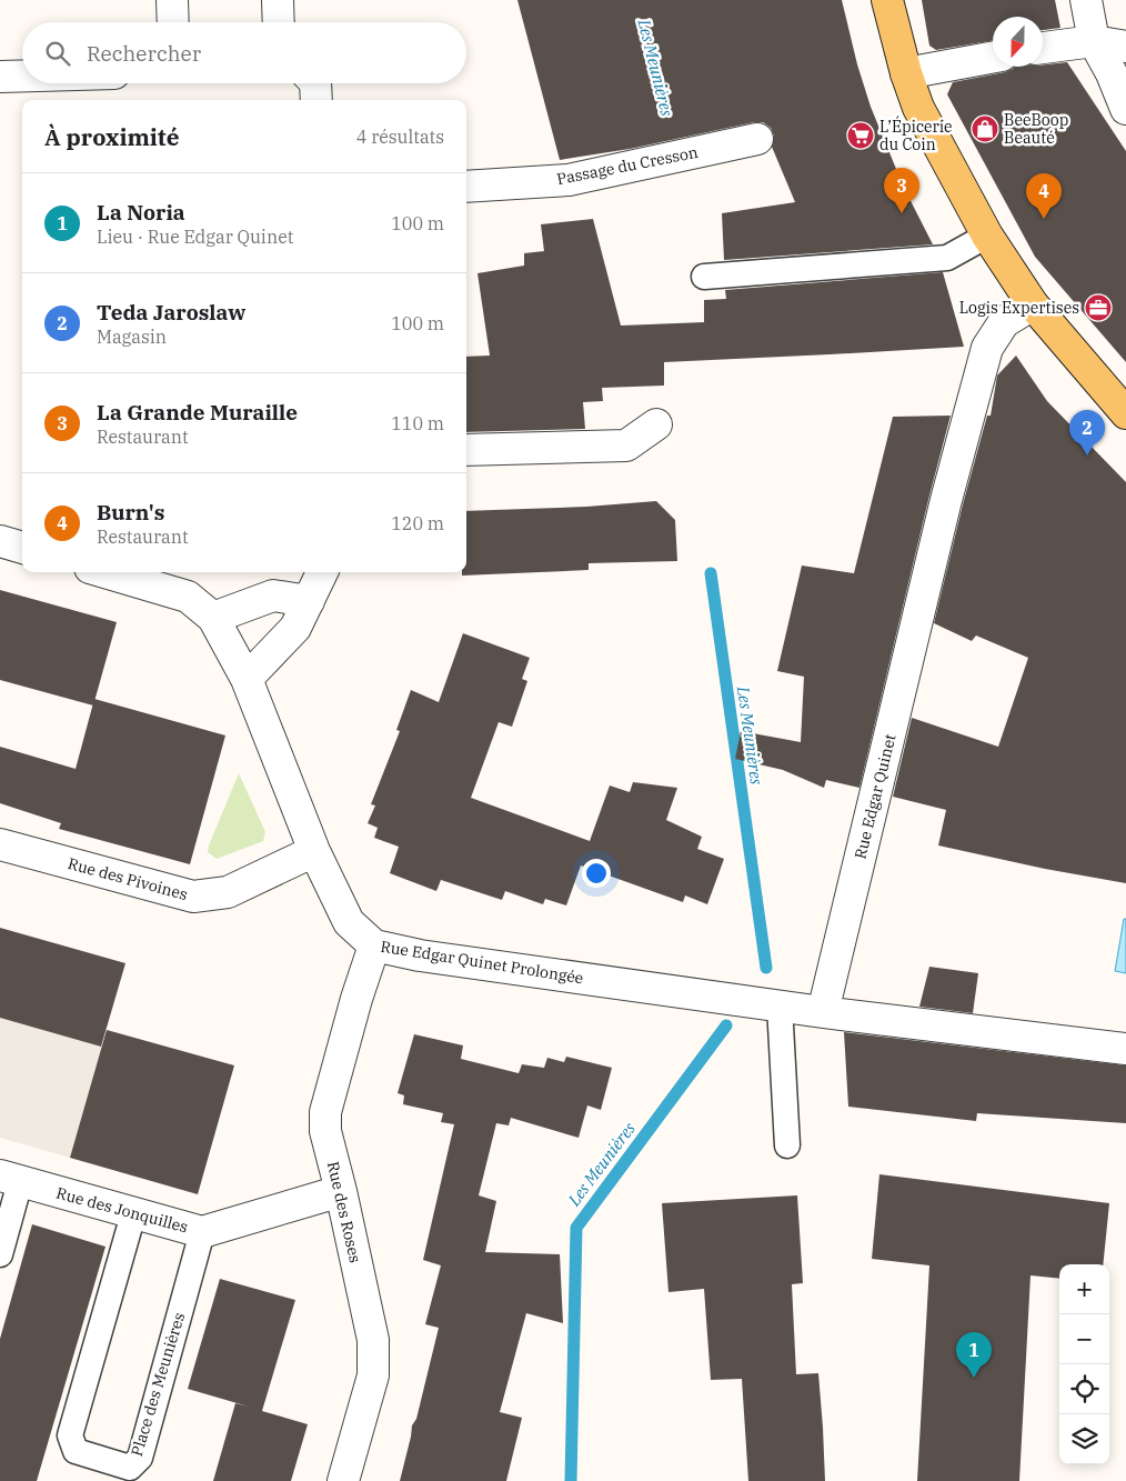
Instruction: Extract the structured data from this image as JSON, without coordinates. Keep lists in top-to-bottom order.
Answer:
{
  "streets": {
    "street": [
      "Passage du Cresson",
      "Rue Edgar Quinet",
      "Rue des Pivoines",
      "Rue Edgar Quinet Prolongée",
      "Rue des Jonquilles",
      "Rue des Roses"
    ],
    "lane": ["Place des Meunières"]
  },
  "crossings": [
    ["Rue Edgar Quinet", "Rue Edgar Quinet Prolongée"],
    ["Rue des Pivoines", "Rue Edgar Quinet Prolongée"],
    ["Rue Edgar Quinet Prolongée", "Rue des Roses"],
    ["Rue des Jonquilles", "Rue des Roses"],
    ["Rue des Jonquilles", "Place des Meunières"]
  ],
  "water": ["Les Meunières"],
  "places": {
    "shop": ["BeeBoop Beauté"],
    "supermarket": ["L’Épicerie du Coin"],
    "office": ["Logis Expertises"]
  },
  "north": "bottom",
  "page": {
    "search": "Rechercher",
    "heading": ["À proximité", "4 résultats"],
    "pins": [
      "3",
      "4",
      "2",
      "1"
    ],
    "list": [
      {
        "mark": "1",
        "name": "La Noria",
        "note": "Lieu · Rue Edgar Quinet",
        "value": "100 m"
      },
      {
        "mark": "2",
        "name": "Teda Jaroslaw",
        "note": "Magasin",
        "value": "100 m"
      },
      {
        "mark": "3",
        "name": "La Grande Muraille",
        "note": "Restaurant",
        "value": "110 m"
      },
      {
        "mark": "4",
        "name": "Burn's",
        "note": "Restaurant",
        "value": "120 m"
      }
    ],
    "map_buttons": ["+", "−"]
  }
}
